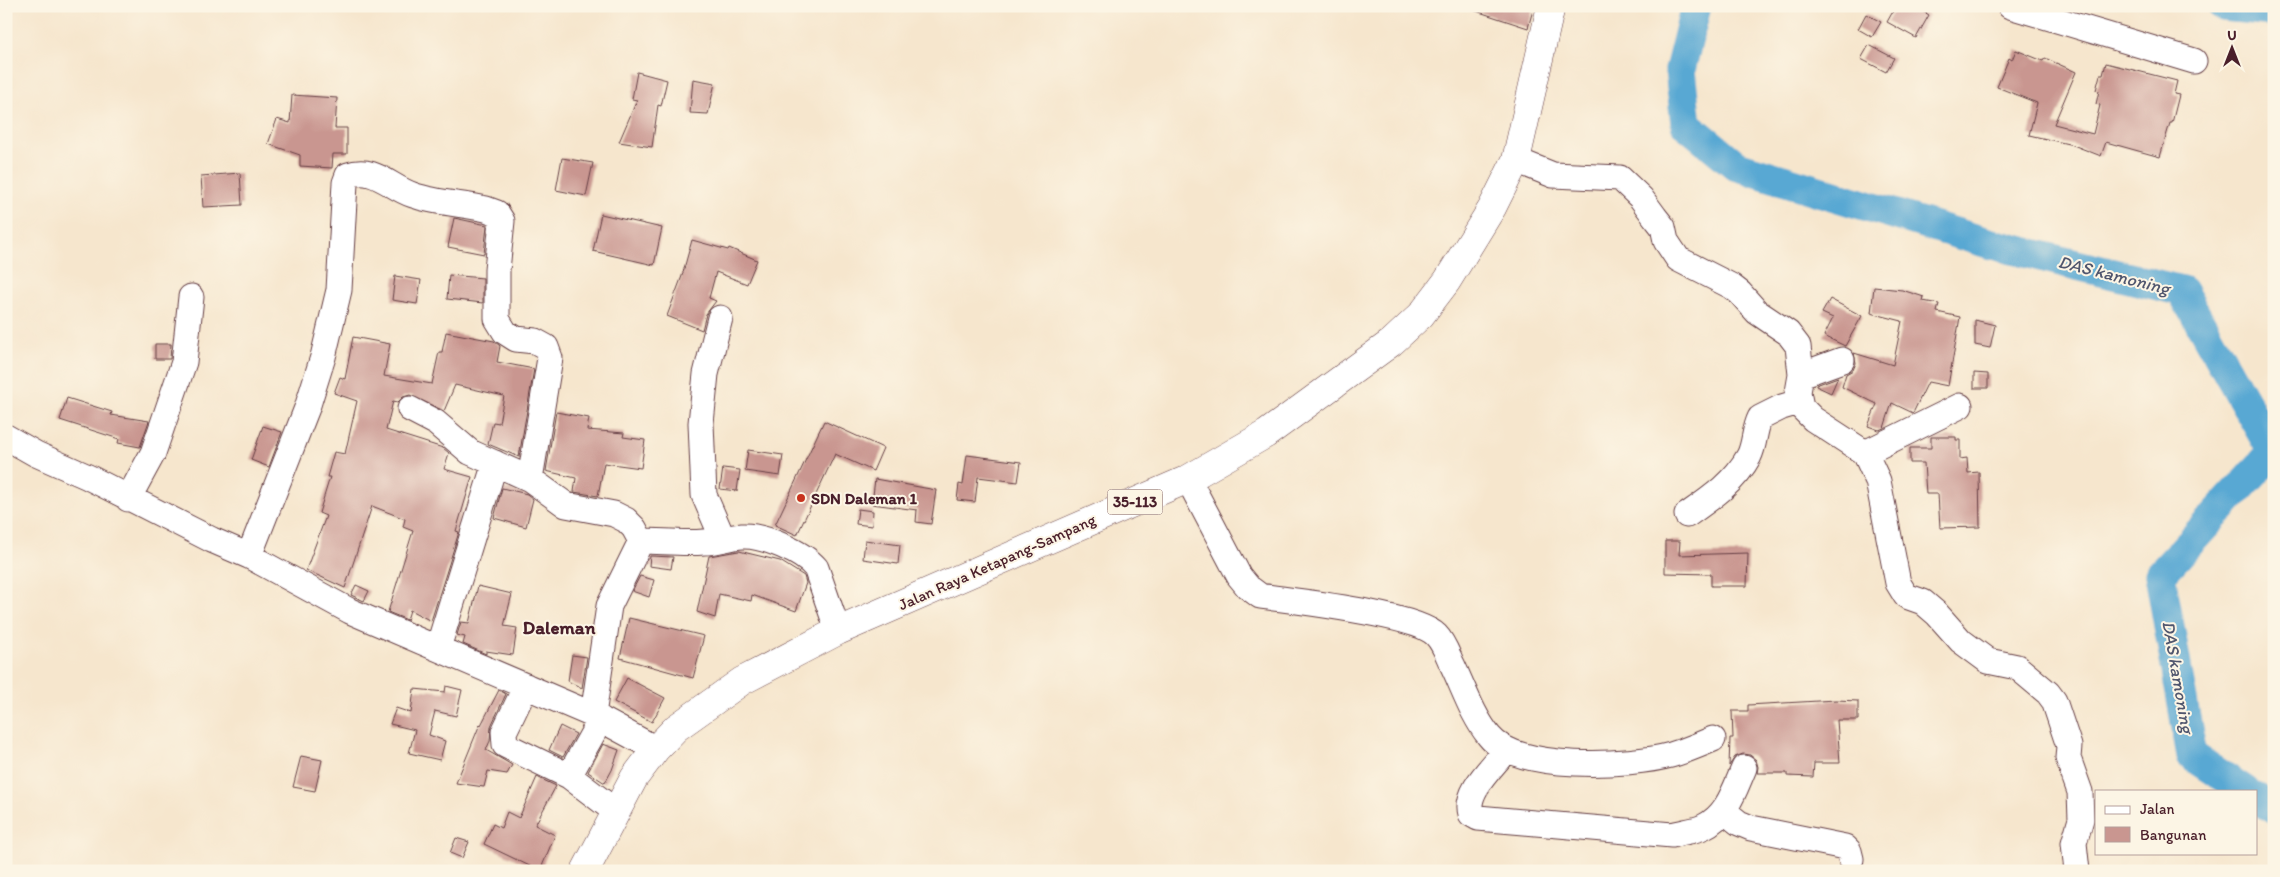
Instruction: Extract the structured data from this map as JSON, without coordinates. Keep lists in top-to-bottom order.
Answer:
{
  "streets": {
    "main road": ["35-113", "Jalan Raya Ketapang-Sampang"]
  },
  "districts": ["Daleman"],
  "water": ["DAS kamoning"],
  "places": ["SDN Daleman 1"],
  "legend": ["Jalan", "Bangunan"],
  "north": "top"
}
